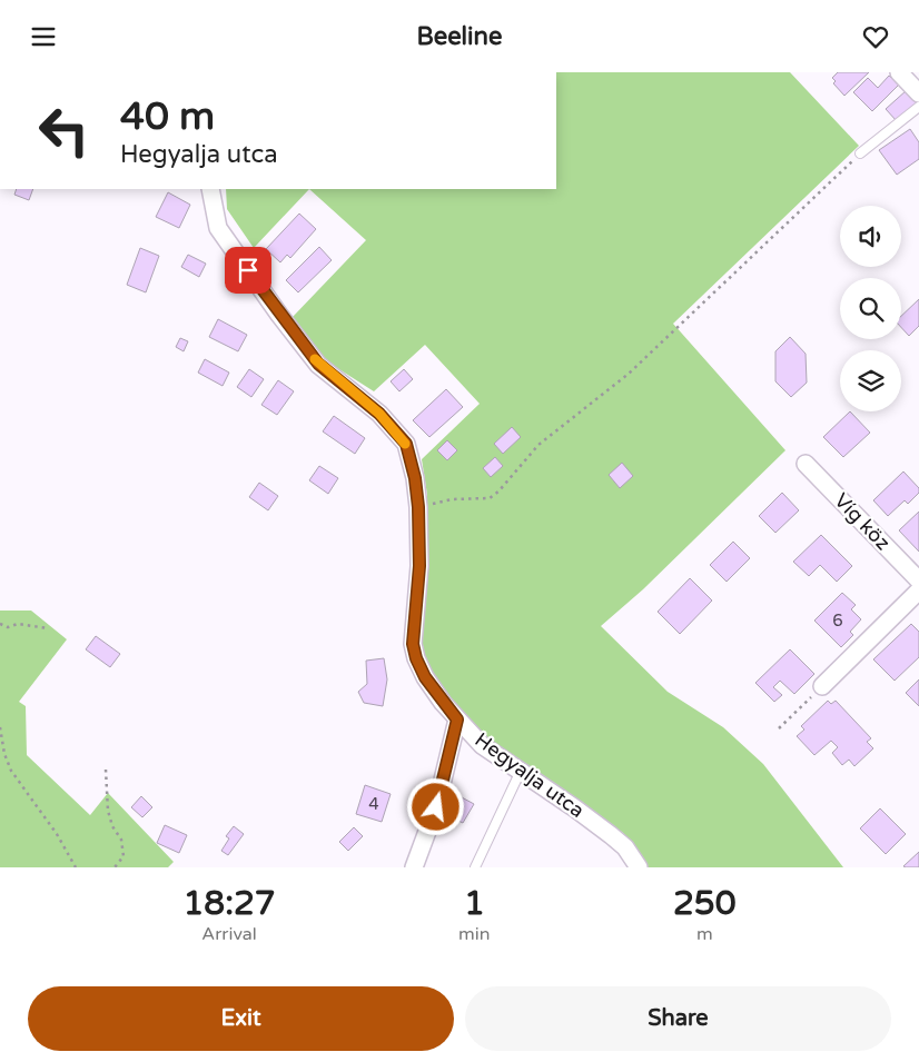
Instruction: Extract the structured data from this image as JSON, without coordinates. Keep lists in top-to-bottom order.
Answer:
{
  "streets": {
    "street": ["Víg köz", "Hegyalja utca"]
  },
  "house_numbers": ["6", "4"],
  "page": {
    "header": "Beeline",
    "turn": ["40 m", "Hegyalja utca"],
    "eta": [
      "18:27",
      "Arrival",
      "1",
      "min",
      "250",
      "m"
    ],
    "buttons": ["Exit", "Share"]
  }
}
